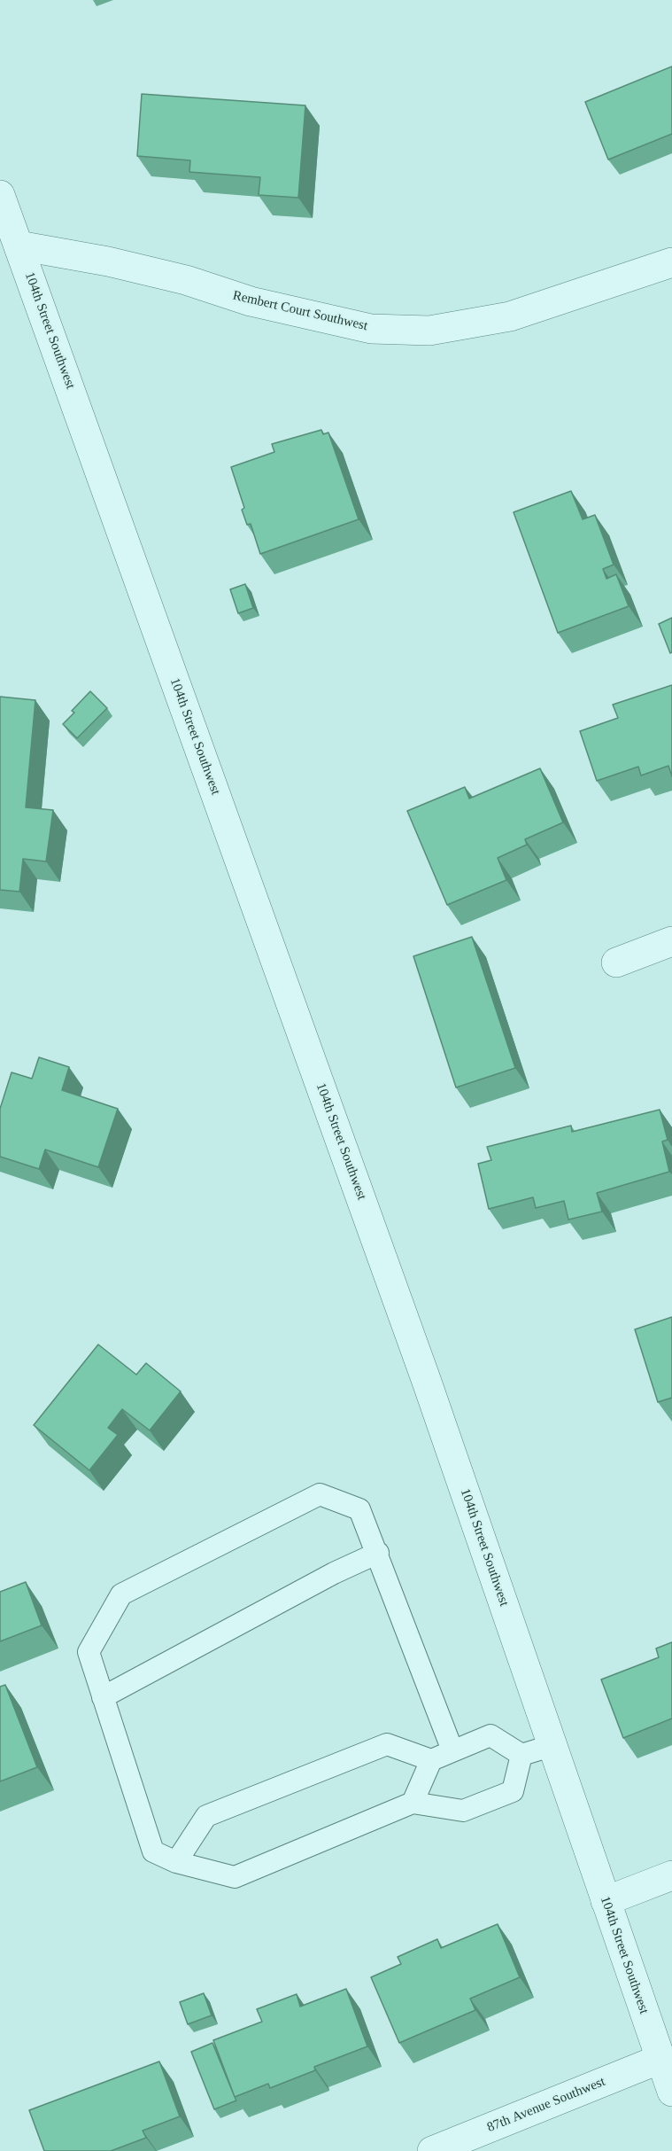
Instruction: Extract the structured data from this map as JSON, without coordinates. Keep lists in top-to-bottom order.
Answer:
{
  "streets": {
    "street": ["Rembert Court Southwest", "104th Street Southwest", "87th Avenue Southwest"]
  },
  "crossings": [
    ["Rembert Court Southwest", "104th Street Southwest"],
    ["104th Street Southwest", "87th Avenue Southwest"]
  ]
}
